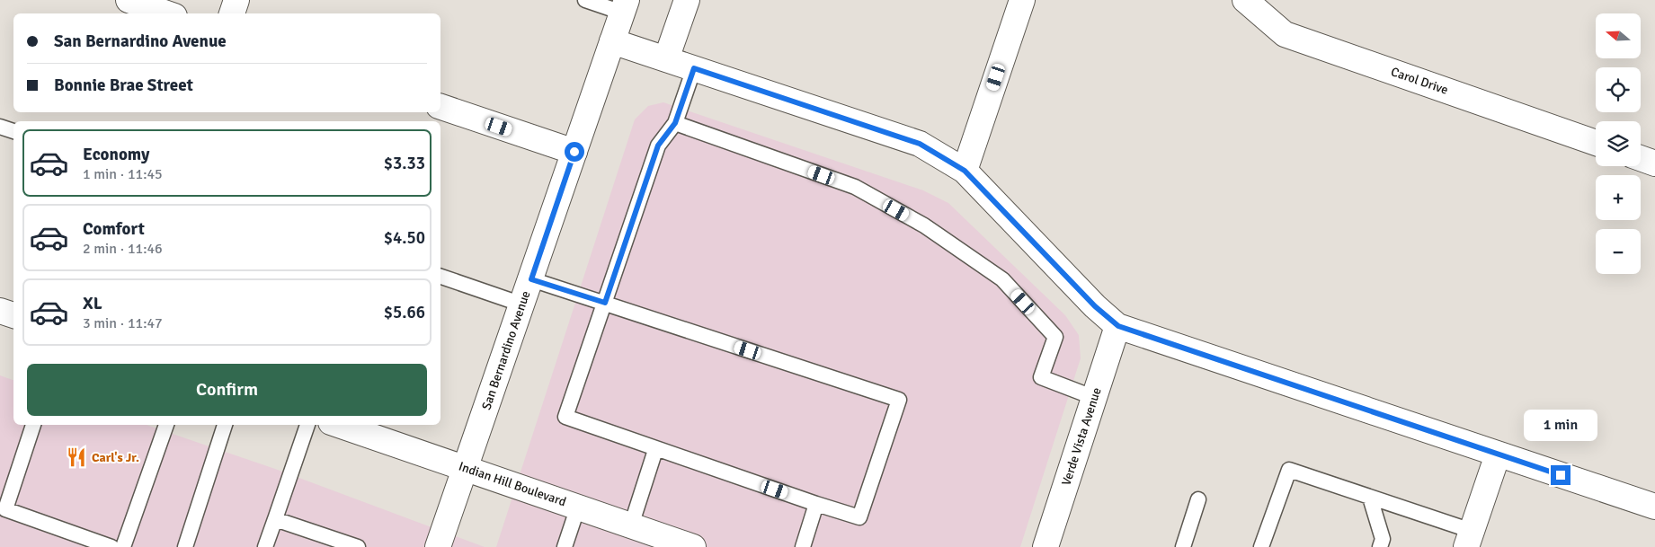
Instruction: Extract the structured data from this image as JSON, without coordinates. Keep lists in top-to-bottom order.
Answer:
{
  "streets": {
    "street": [
      "Carol Drive",
      "San Bernardino Avenue",
      "Verde Vista Avenue",
      "Indian Hill Boulevard"
    ]
  },
  "crossings": [
    ["San Bernardino Avenue", "Indian Hill Boulevard"]
  ],
  "places": {
    "restaurant": ["Carl's Jr."]
  },
  "north": "left",
  "page": {
    "map_buttons": ["+", "−"],
    "banner": ["San Bernardino Avenue", "Bonnie Brae Street"],
    "list": [
      {
        "name": "Economy",
        "note": "1 min · 11:45",
        "value": "$3.33"
      },
      {
        "name": "Comfort",
        "note": "2 min · 11:46",
        "value": "$4.50"
      },
      {
        "name": "XL",
        "note": "3 min · 11:47",
        "value": "$5.66"
      }
    ],
    "buttons": "Confirm",
    "bubble": "1 min"
  }
}
